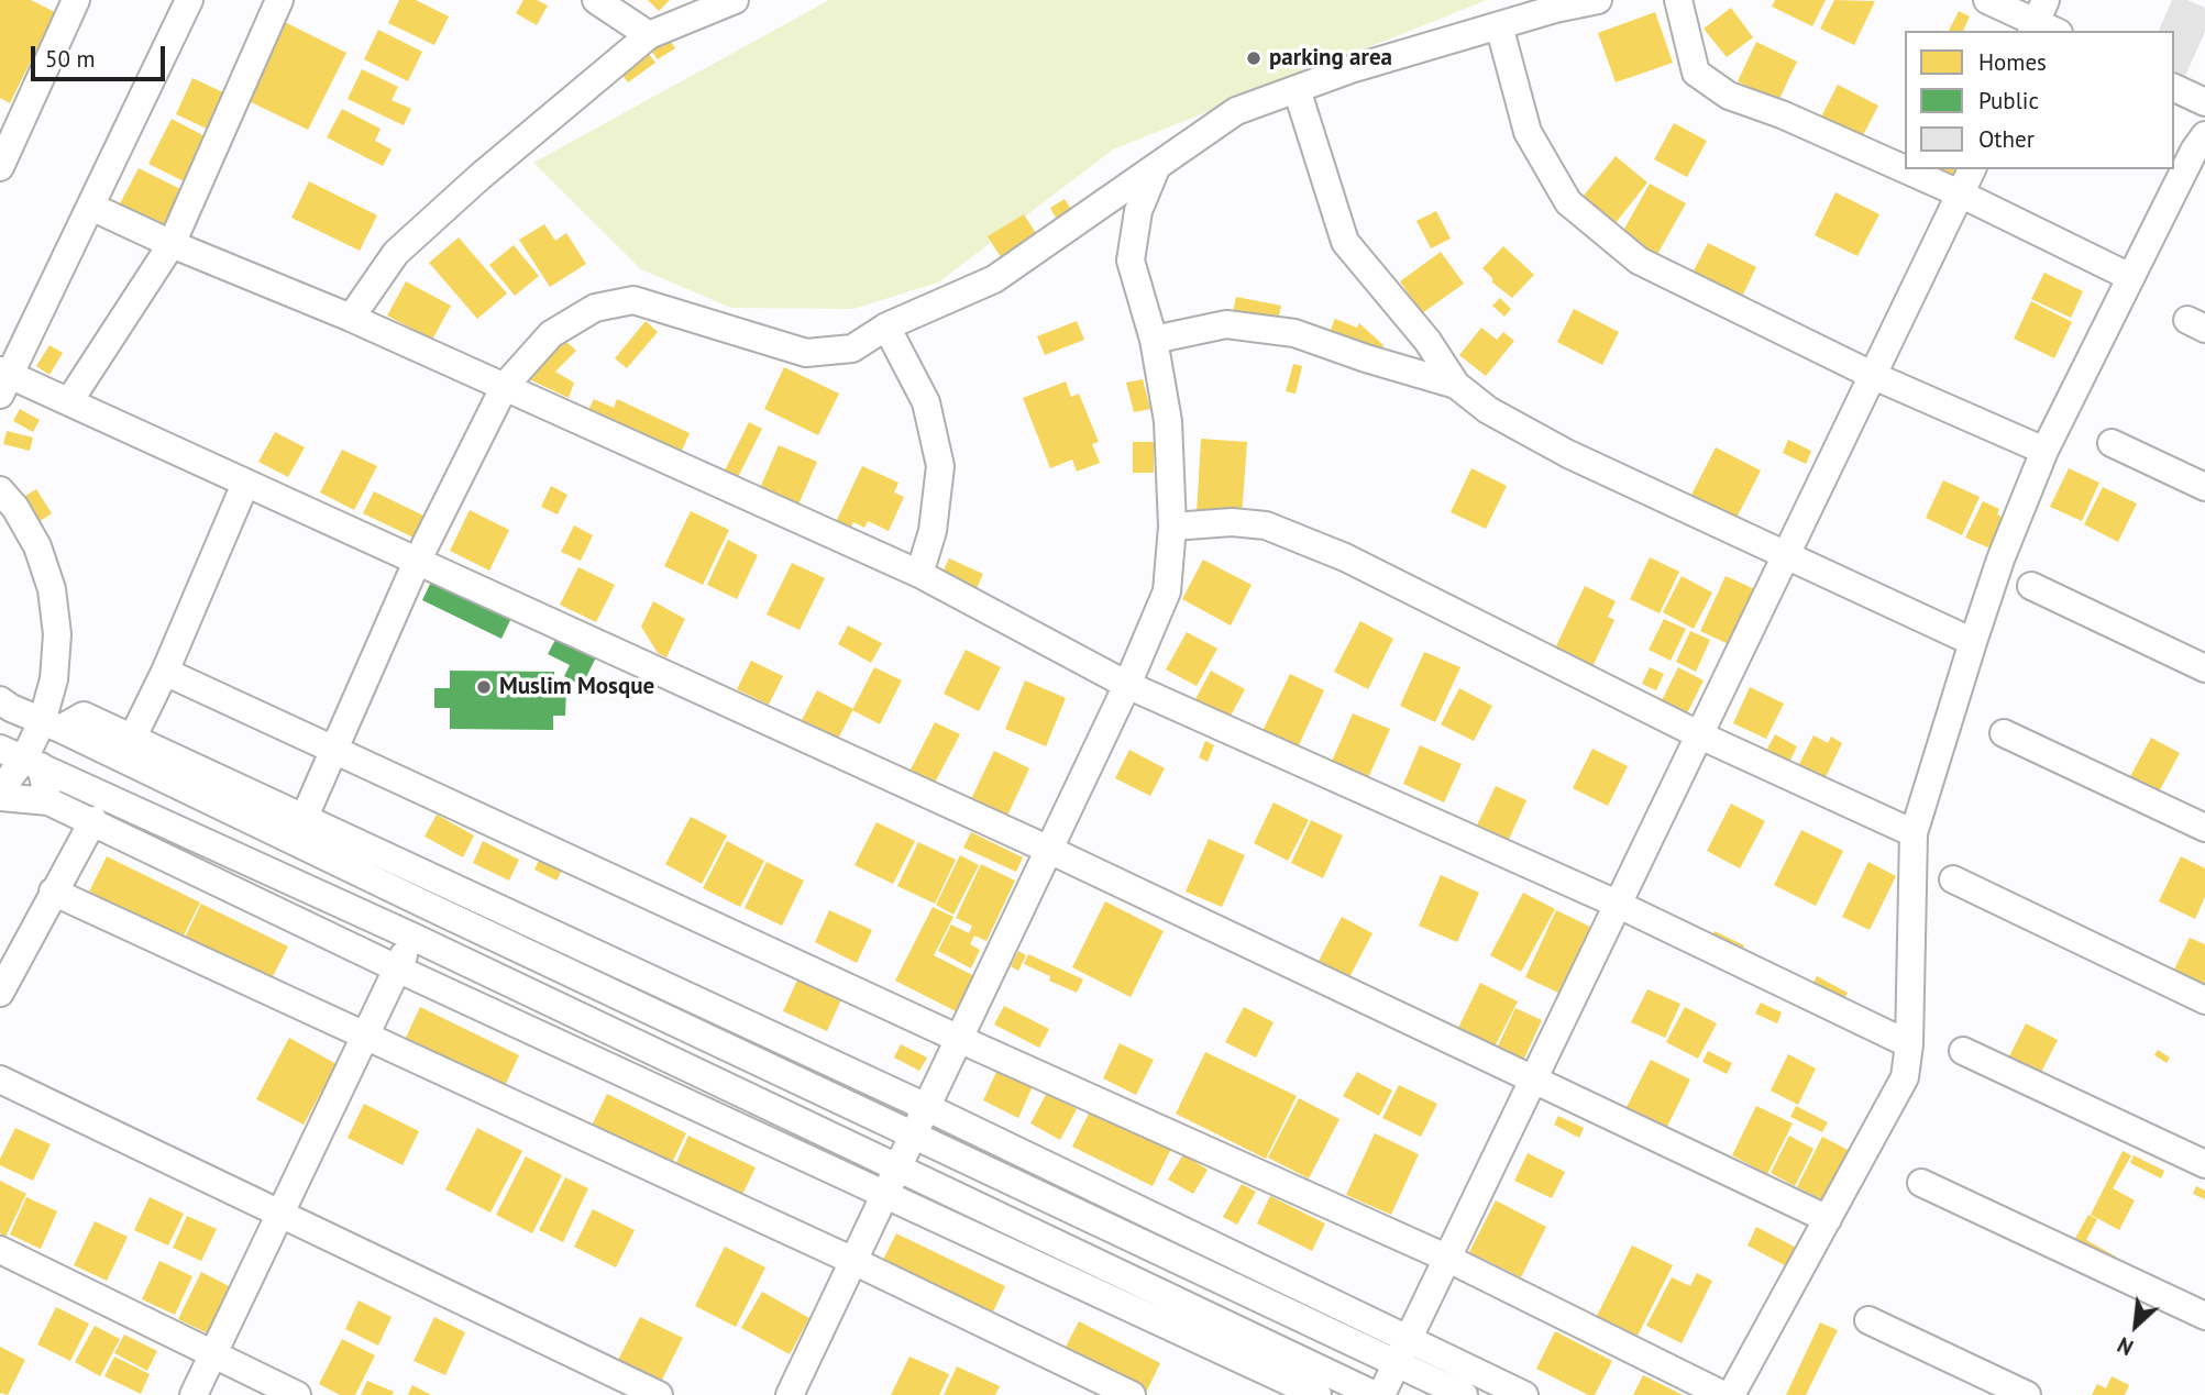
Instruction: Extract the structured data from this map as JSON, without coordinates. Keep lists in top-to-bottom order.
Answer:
{
  "places": ["parking area", "Muslim Mosque"],
  "legend": ["Homes", "Public", "Other"],
  "scale_bar": "50 m",
  "north": "bottom left"
}
